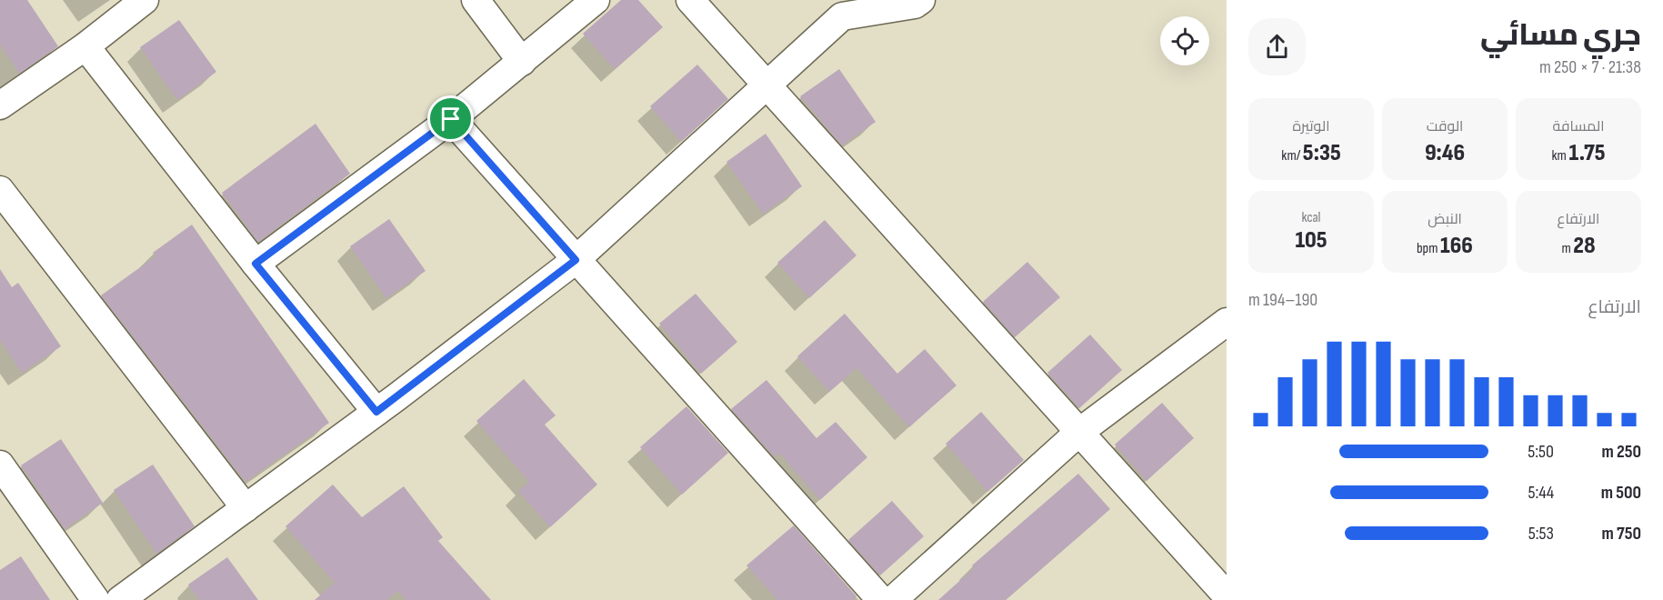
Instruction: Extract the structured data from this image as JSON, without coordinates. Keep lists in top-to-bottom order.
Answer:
{
  "page": {
    "heading": ["جري مسائي", "21:38 · 7 × 250 m"],
    "stats": [
      ["المسافة", "1.75 km"],
      ["الوقت", "9:46"],
      ["الوتيرة", "5:35 /km"],
      ["الارتفاع", "28 m"],
      ["النبض", "166 bpm"],
      ["kcal", "105"]
    ],
    "chart": ["الارتفاع", "190–194 m"],
    "list": [
      {
        "name": "250 m",
        "note": "5:50"
      },
      {
        "name": "500 m",
        "note": "5:44"
      },
      {
        "name": "750 m",
        "note": "5:53"
      }
    ]
  }
}
